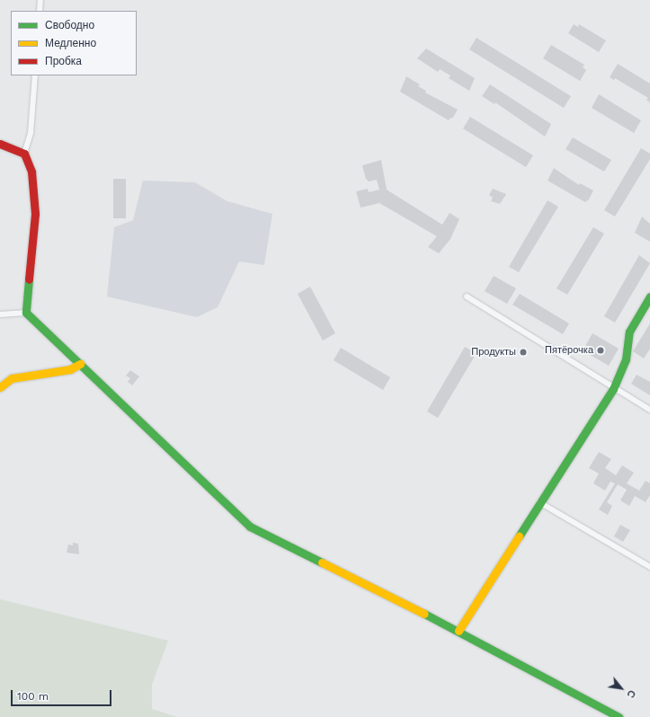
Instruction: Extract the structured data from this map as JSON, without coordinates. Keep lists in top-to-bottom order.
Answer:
{
  "places": ["Пятёрочка", "Продукты"],
  "legend": ["Свободно", "Медленно", "Пробка"],
  "scale_bar": "100 m",
  "north": "bottom right"
}
